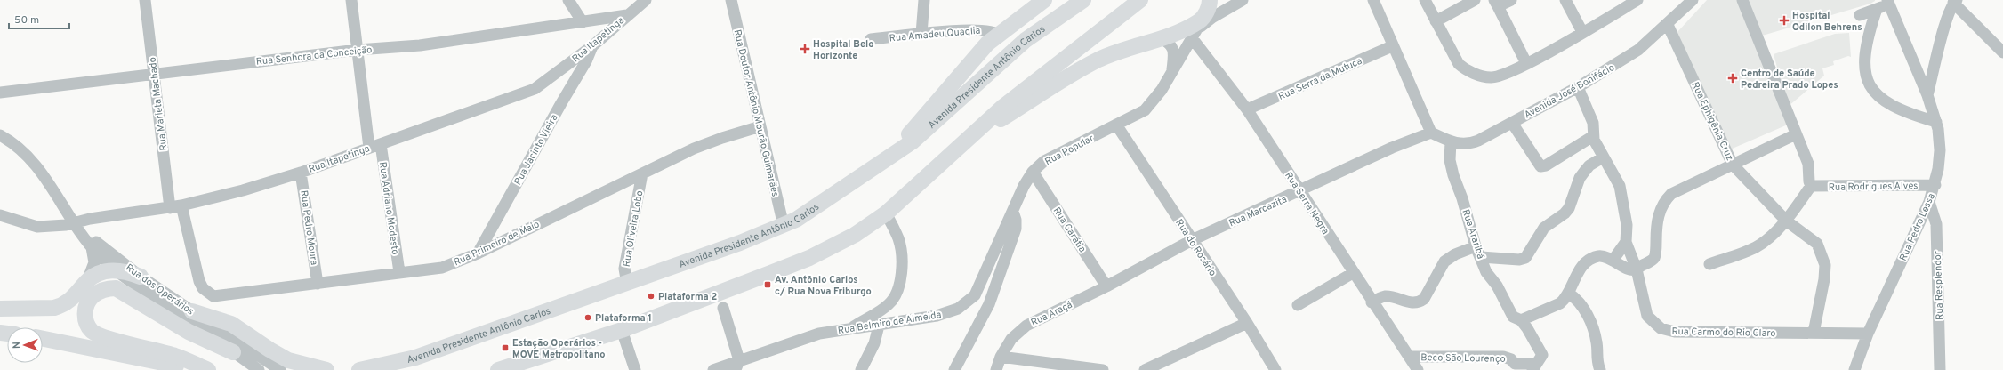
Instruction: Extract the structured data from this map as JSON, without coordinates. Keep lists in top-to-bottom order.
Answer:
{
  "streets": {
    "highway": ["Avenida Presidente Antônio Carlos"],
    "street": [
      "Rua Amadeu Quaglia",
      "Rua Itapetinga",
      "Rua Senhora da Conceição",
      "Rua Serra da Mutuca",
      "Avenida José Bonifácio",
      "Rua Marieta Machado",
      "Rua Doutor Antônio Mourão Guimarães",
      "Rua Ephigênia Cruz",
      "Rua Jacinto Vieira",
      "Rua Popular",
      "Rua Rodrigues Alves",
      "Rua Serra Negra",
      "Rua Adriano Modesto",
      "Rua Marcazita",
      "Rua Pedro Lessa",
      "Rua Pedro Moura",
      "Rua Oliveira Lobo",
      "Rua Carátia",
      "Rua Araribá",
      "Rua Primeiro de Maio",
      "Rua do Rosário",
      "Rua Resplendor",
      "Rua dos Operários",
      "Rua Araçá",
      "Rua Belmiro de Almeida",
      "Rua Carmo do Rio Claro",
      "Beco São Lourenço"
    ]
  },
  "crossings": [
    ["Rua Itapetinga", "Rua Senhora da Conceição"],
    ["Rua Itapetinga", "Rua Marieta Machado"],
    ["Rua Itapetinga", "Rua Jacinto Vieira"],
    ["Rua Itapetinga", "Rua Adriano Modesto"],
    ["Rua Itapetinga", "Rua Pedro Moura"],
    ["Rua Itapetinga", "Rua Primeiro de Maio"],
    ["Rua Senhora da Conceição", "Rua Marieta Machado"],
    ["Avenida Presidente Antônio Carlos", "Rua Doutor Antônio Mourão Guimarães"],
    ["Avenida Presidente Antônio Carlos", "Rua Oliveira Lobo"],
    ["Rua Serra da Mutuca", "Rua Serra Negra"],
    ["Avenida José Bonifácio", "Rua Ephigênia Cruz"],
    ["Avenida José Bonifácio", "Rua Marcazita"],
    ["Avenida José Bonifácio", "Rua Araribá"],
    ["Avenida José Bonifácio", "Rua Carmo do Rio Claro"],
    ["Rua Doutor Antônio Mourão Guimarães", "Rua Primeiro de Maio"],
    ["Rua Ephigênia Cruz", "Rua Carmo do Rio Claro"],
    ["Rua Jacinto Vieira", "Rua Primeiro de Maio"],
    ["Rua Popular", "Rua Serra Negra"],
    ["Rua Popular", "Rua Carátia"],
    ["Rua Popular", "Rua do Rosário"],
    ["Rua Popular", "Rua Belmiro de Almeida"],
    ["Rua Rodrigues Alves", "Rua Pedro Lessa"],
    ["Rua Serra Negra", "Rua Marcazita"],
    ["Rua Serra Negra", "Beco São Lourenço"],
    ["Rua Adriano Modesto", "Rua Primeiro de Maio"],
    ["Rua Marcazita", "Rua Carátia"],
    ["Rua Marcazita", "Rua do Rosário"],
    ["Rua Marcazita", "Rua Araçá"],
    ["Rua Pedro Lessa", "Rua Resplendor"],
    ["Rua Pedro Lessa", "Rua Carmo do Rio Claro"],
    ["Rua Pedro Moura", "Rua Primeiro de Maio"],
    ["Rua Oliveira Lobo", "Rua Primeiro de Maio"],
    ["Rua Carátia", "Rua Araçá"],
    ["Rua Araribá", "Beco São Lourenço"]
  ],
  "places": {
    "health": ["Hospital Odilon Behrens", "Hospital Belo Horizonte", "Centro de Saúde Pedreira Prado Lopes"],
    "transit": ["Av. Antônio Carlos c/ Rua Nova Friburgo", "Estação Operários - MOVE Metropolitano"],
    "other": ["Plataforma 2", "Plataforma 1"]
  },
  "scale_bar": "50 m",
  "north": "left"
}
